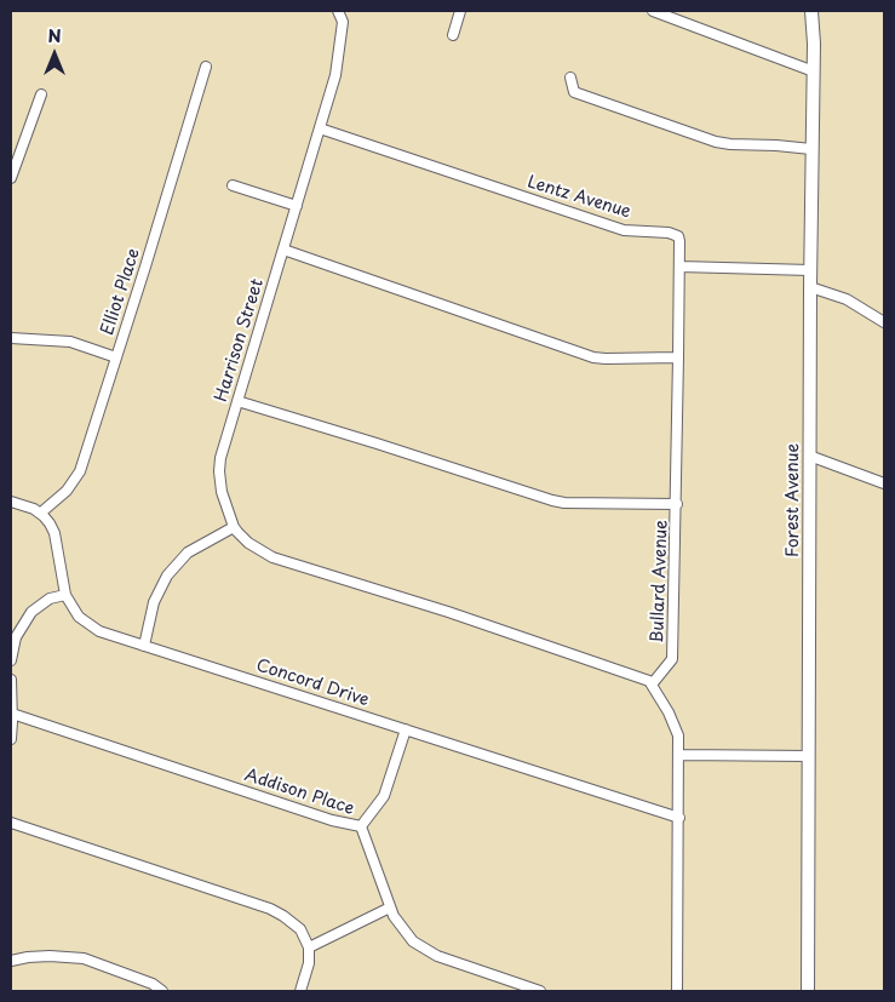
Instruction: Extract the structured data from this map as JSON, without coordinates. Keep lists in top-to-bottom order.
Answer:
{
  "streets": {
    "main road": ["Forest Avenue"],
    "street": [
      "Lentz Avenue",
      "Elliot Place",
      "Harrison Street",
      "Bullard Avenue",
      "Concord Drive",
      "Addison Place"
    ]
  },
  "crossings": [
    ["Lentz Avenue", "Harrison Street"],
    ["Lentz Avenue", "Bullard Avenue"],
    ["Elliot Place", "Concord Drive"]
  ],
  "north": "top"
}
